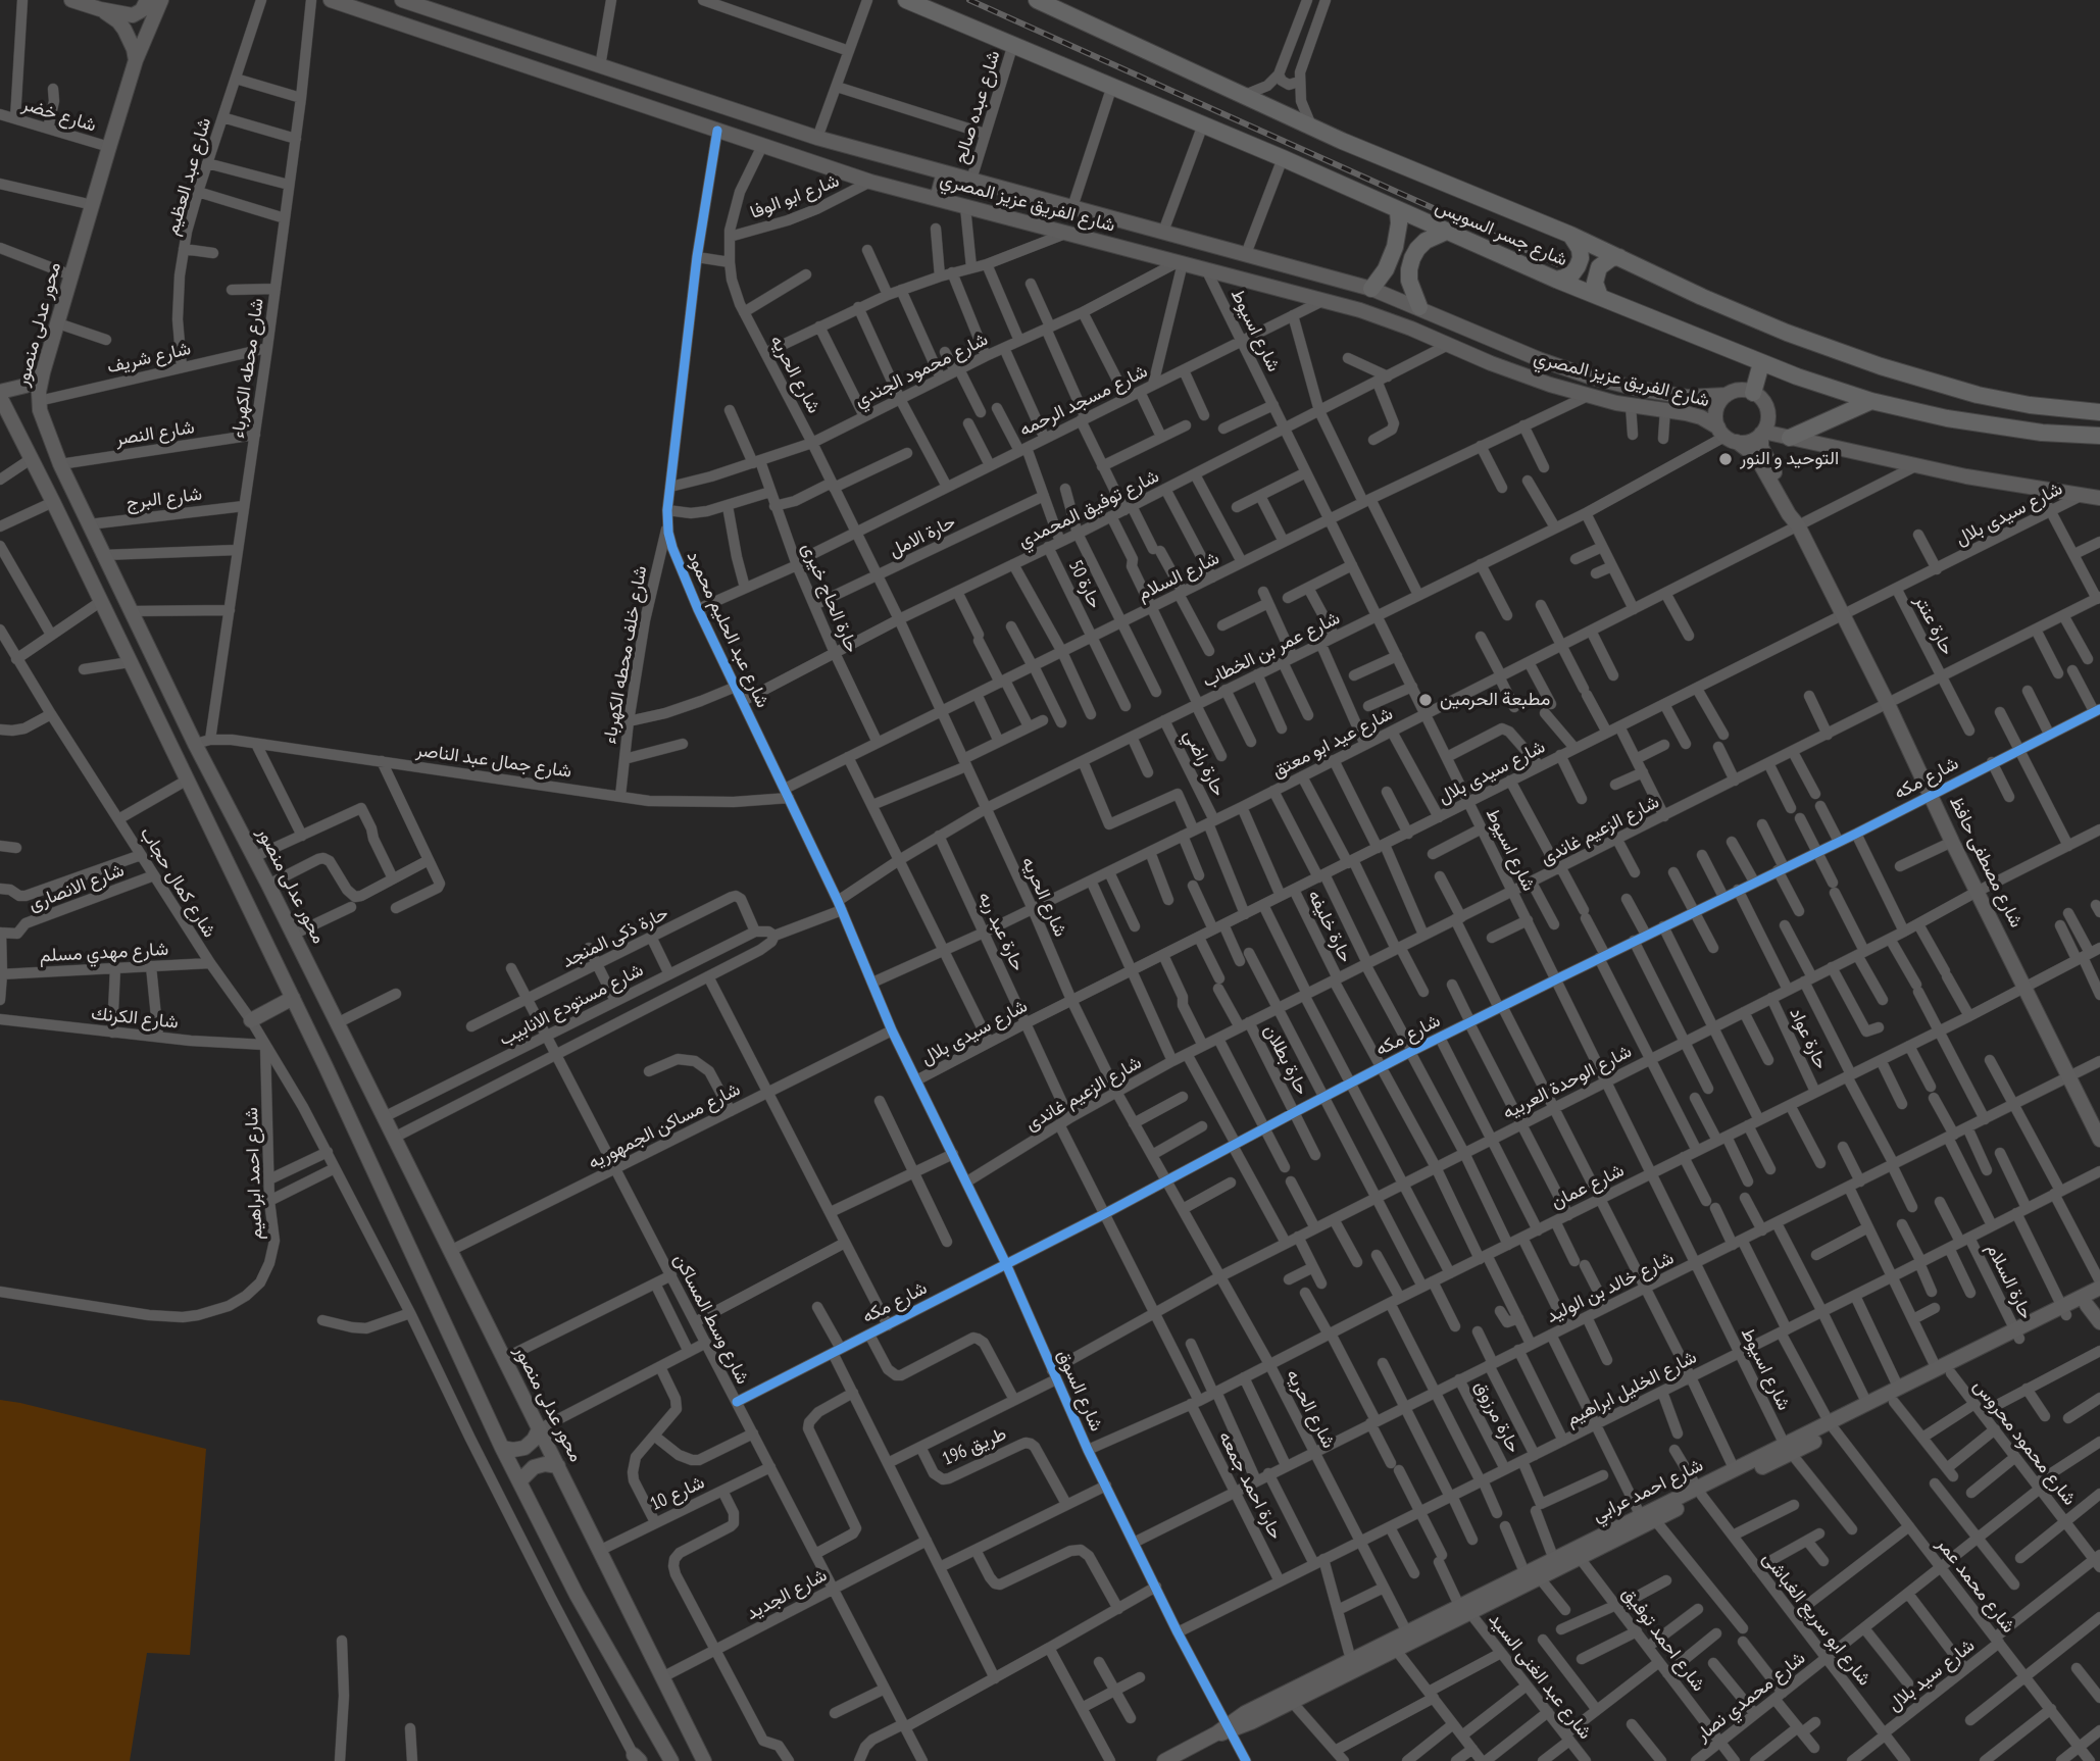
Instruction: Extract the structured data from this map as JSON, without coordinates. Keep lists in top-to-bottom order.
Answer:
{
  "streets": {
    "main road": ["شارع جسر السويس"],
    "street": [
      "شارع عبده صالح",
      "شارع خضر",
      "شارع عبد العظيم",
      "شارع ابو الوفا",
      "شارع الفريق عزيز المصري",
      "محور عدلى منصور",
      "شارع اسيوط",
      "شارع شريف",
      "شارع محطه الكهرباء",
      "شارع محمود الجندي",
      "شارع الحريه",
      "شارع مسجد الرحمه",
      "شارع النصر",
      "شارع البرج",
      "شارع توفيق المحمدي",
      "شارع سيدى بلال",
      "حارة الامل",
      "شارع السلام",
      "حارة 50",
      "حارة الحاج خيرى",
      "حارة عنتر",
      "شارع عبد الحليم محمود",
      "شارع عمر بن الخطاب",
      "شارع خلف محطه الكهرباء",
      "شارع عيد ابو معتق",
      "شارع جمال عبد الناصر",
      "حارة راضي",
      "شارع مكه",
      "شارع الزعيم غاندى",
      "شارع مصطفى حافظ",
      "شارع كمال حجاب",
      "شارع الانصارى",
      "حارة خليفه",
      "حارة عبد ربه",
      "حارة ذكى المنجد",
      "شارع مهدي مسلم",
      "شارع مستودع الانابيب",
      "شارع الكرنك",
      "حارة عواد",
      "حارة بطلان",
      "شارع الوحدة العربيه",
      "شارع مساكن الجمهوريه",
      "شارع احمد ابراهيم",
      "شارع عمان",
      "حارة السلام",
      "شارع خالد بن الوليد",
      "شارع وسط المساكن",
      "شارع الخليل ابراهيم",
      "شارع السوق",
      "حارة مرزوق",
      "شارع محمود محروس",
      "طريق 196",
      "حارة احمد جمعه",
      "شارع احمد عرابي",
      "شارع 10",
      "شارع محمد عمر",
      "شارع الجديد",
      "شارع ابو سريع الغباشى",
      "شارع احمد توفيق",
      "شارع سيد بلال",
      "شارع عبد الغنى السيد",
      "شارع محمدي نصار"
    ]
  },
  "crossings": [
    ["شارع عبده صالح", "شارع الفريق عزيز المصري"],
    ["شارع عبده صالح", "شارع جسر السويس"],
    ["شارع خضر", "محور عدلى منصور"],
    ["شارع عبد العظيم", "شارع شريف"],
    ["شارع ابو الوفا", "شارع الفريق عزيز المصري"],
    ["شارع ابو الوفا", "شارع الحريه"],
    ["شارع الفريق عزيز المصري", "شارع اسيوط"],
    ["شارع الفريق عزيز المصري", "شارع محمود الجندي"],
    ["شارع الفريق عزيز المصري", "شارع الحريه"],
    ["شارع الفريق عزيز المصري", "شارع مسجد الرحمه"],
    ["شارع الفريق عزيز المصري", "شارع توفيق المحمدي"],
    ["شارع الفريق عزيز المصري", "شارع السلام"],
    ["شارع الفريق عزيز المصري", "شارع عبد الحليم محمود"],
    ["شارع الفريق عزيز المصري", "شارع عمر بن الخطاب"],
    ["شارع الفريق عزيز المصري", "شارع مصطفى حافظ"],
    ["محور عدلى منصور", "شارع شريف"],
    ["محور عدلى منصور", "شارع محطه الكهرباء"],
    ["محور عدلى منصور", "شارع النصر"],
    ["محور عدلى منصور", "شارع البرج"],
    ["محور عدلى منصور", "شارع جمال عبد الناصر"],
    ["محور عدلى منصور", "شارع مستودع الانابيب"],
    ["محور عدلى منصور", "شارع مساكن الجمهوريه"],
    ["محور عدلى منصور", "شارع 10"],
    ["محور عدلى منصور", "شارع الجديد"],
    ["شارع اسيوط", "شارع مسجد الرحمه"],
    ["شارع اسيوط", "شارع توفيق المحمدي"],
    ["شارع اسيوط", "شارع سيدى بلال"],
    ["شارع اسيوط", "شارع السلام"],
    ["شارع اسيوط", "شارع عمر بن الخطاب"],
    ["شارع اسيوط", "شارع عيد ابو معتق"],
    ["شارع اسيوط", "شارع مكه"],
    ["شارع اسيوط", "شارع الزعيم غاندى"],
    ["شارع اسيوط", "شارع الوحدة العربيه"],
    ["شارع اسيوط", "شارع عمان"],
    ["شارع اسيوط", "شارع خالد بن الوليد"],
    ["شارع اسيوط", "شارع الخليل ابراهيم"],
    ["شارع اسيوط", "شارع احمد عرابي"],
    ["شارع شريف", "شارع محطه الكهرباء"],
    ["شارع محطه الكهرباء", "شارع النصر"],
    ["شارع محطه الكهرباء", "شارع البرج"],
    ["شارع محطه الكهرباء", "شارع جمال عبد الناصر"],
    ["شارع محمود الجندي", "شارع الحريه"],
    ["شارع محمود الجندي", "حارة الحاج خيرى"],
    ["شارع محمود الجندي", "شارع عبد الحليم محمود"],
    ["شارع الحريه", "شارع مسجد الرحمه"],
    ["شارع الحريه", "شارع توفيق المحمدي"],
    ["شارع الحريه", "شارع سيدى بلال"],
    ["شارع الحريه", "حارة الامل"],
    ["شارع الحريه", "شارع السلام"],
    ["شارع الحريه", "شارع عمر بن الخطاب"],
    ["شارع الحريه", "شارع عيد ابو معتق"],
    ["شارع الحريه", "شارع مكه"],
    ["شارع الحريه", "شارع الزعيم غاندى"],
    ["شارع الحريه", "شارع الوحدة العربيه"],
    ["شارع الحريه", "شارع عمان"],
    ["شارع الحريه", "شارع خالد بن الوليد"],
    ["شارع الحريه", "شارع الخليل ابراهيم"],
    ["شارع الحريه", "شارع احمد عرابي"],
    ["شارع توفيق المحمدي", "حارة 50"],
    ["شارع توفيق المحمدي", "حارة الحاج خيرى"],
    ["شارع توفيق المحمدي", "شارع عبد الحليم محمود"],
    ["شارع سيدى بلال", "حارة عنتر"],
    ["شارع سيدى بلال", "حارة راضي"],
    ["شارع سيدى بلال", "شارع مصطفى حافظ"],
    ["شارع سيدى بلال", "حارة خليفه"],
    ["شارع سيدى بلال", "حارة عبد ربه"],
    ["شارع سيدى بلال", "حارة بطلان"],
    ["شارع سيدى بلال", "شارع السوق"],
    ["حارة الامل", "حارة الحاج خيرى"],
    ["شارع السلام", "حارة 50"],
    ["شارع السلام", "حارة الحاج خيرى"],
    ["شارع السلام", "شارع عبد الحليم محمود"],
    ["شارع السلام", "شارع جمال عبد الناصر"],
    ["حارة عنتر", "شارع الزعيم غاندى"],
    ["شارع عبد الحليم محمود", "شارع عمر بن الخطاب"],
    ["شارع عبد الحليم محمود", "شارع خلف محطه الكهرباء"],
    ["شارع عبد الحليم محمود", "شارع عيد ابو معتق"],
    ["شارع عبد الحليم محمود", "شارع جمال عبد الناصر"],
    ["شارع عبد الحليم محمود", "شارع مستودع الانابيب"],
    ["شارع عبد الحليم محمود", "شارع مساكن الجمهوريه"],
    ["شارع عبد الحليم محمود", "شارع السوق"],
    ["شارع عمر بن الخطاب", "حارة راضي"],
    ["شارع عمر بن الخطاب", "شارع مصطفى حافظ"],
    ["شارع عمر بن الخطاب", "حارة عبد ربه"],
    ["شارع عمر بن الخطاب", "شارع مستودع الانابيب"],
    ["شارع خلف محطه الكهرباء", "شارع جمال عبد الناصر"],
    ["شارع عيد ابو معتق", "حارة راضي"],
    ["شارع عيد ابو معتق", "شارع مصطفى حافظ"],
    ["شارع عيد ابو معتق", "حارة عبد ربه"],
    ["شارع مكه", "شارع مصطفى حافظ"],
    ["شارع مكه", "حارة خليفه"],
    ["شارع مكه", "حارة بطلان"],
    ["شارع مكه", "شارع وسط المساكن"],
    ["شارع مكه", "شارع السوق"],
    ["شارع مكه", "حارة احمد جمعه"],
    ["شارع الزعيم غاندى", "شارع مصطفى حافظ"],
    ["شارع الزعيم غاندى", "حارة خليفه"],
    ["شارع الزعيم غاندى", "حارة عبد ربه"],
    ["شارع الزعيم غاندى", "حارة بطلان"],
    ["شارع الزعيم غاندى", "شارع السوق"],
    ["شارع الزعيم غاندى", "حارة احمد جمعه"],
    ["شارع مصطفى حافظ", "شارع الوحدة العربيه"],
    ["شارع مصطفى حافظ", "شارع عمان"],
    ["شارع مصطفى حافظ", "شارع خالد بن الوليد"],
    ["شارع كمال حجاب", "شارع الانصارى"],
    ["شارع كمال حجاب", "شارع مهدي مسلم"],
    ["شارع كمال حجاب", "شارع الكرنك"],
    ["شارع كمال حجاب", "شارع احمد ابراهيم"],
    ["حارة خليفه", "شارع الوحدة العربيه"],
    ["حارة خليفه", "شارع عمان"],
    ["حارة خليفه", "شارع خالد بن الوليد"],
    ["حارة ذكى المنجد", "شارع مستودع الانابيب"],
    ["حارة ذكى المنجد", "شارع وسط المساكن"],
    ["شارع مستودع الانابيب", "شارع وسط المساكن"],
    ["شارع الكرنك", "شارع احمد ابراهيم"],
    ["حارة عواد", "شارع الوحدة العربيه"],
    ["حارة عواد", "شارع عمان"],
    ["شارع الوحدة العربيه", "شارع السوق"],
    ["شارع الوحدة العربيه", "طريق 196"],
    ["شارع الوحدة العربيه", "حارة احمد جمعه"],
    ["شارع مساكن الجمهوريه", "شارع وسط المساكن"],
    ["شارع مساكن الجمهوريه", "شارع السوق"],
    ["شارع عمان", "شارع السوق"],
    ["شارع عمان", "حارة احمد جمعه"],
    ["شارع عمان", "شارع عبد الغنى السيد"],
    ["حارة السلام", "شارع الخليل ابراهيم"],
    ["حارة السلام", "شارع احمد عرابي"],
    ["شارع خالد بن الوليد", "شارع السوق"],
    ["شارع خالد بن الوليد", "حارة مرزوق"],
    ["شارع خالد بن الوليد", "شارع محمود محروس"],
    ["شارع خالد بن الوليد", "حارة احمد جمعه"],
    ["شارع خالد بن الوليد", "شارع محمد عمر"],
    ["شارع خالد بن الوليد", "شارع عبد الغنى السيد"],
    ["شارع وسط المساكن", "شارع 10"],
    ["شارع وسط المساكن", "شارع الجديد"],
    ["شارع الخليل ابراهيم", "شارع السوق"],
    ["شارع الخليل ابراهيم", "حارة مرزوق"],
    ["شارع الخليل ابراهيم", "شارع محمود محروس"],
    ["شارع الخليل ابراهيم", "حارة احمد جمعه"],
    ["شارع الخليل ابراهيم", "شارع محمد عمر"],
    ["شارع الخليل ابراهيم", "شارع عبد الغنى السيد"],
    ["شارع السوق", "شارع احمد عرابي"],
    ["شارع محمود محروس", "شارع احمد عرابي"],
    ["شارع محمود محروس", "شارع سيد بلال"],
    ["شارع محمود محروس", "شارع محمدي نصار"],
    ["شارع احمد عرابي", "شارع محمد عمر"],
    ["شارع احمد عرابي", "شارع ابو سريع الغباشى"],
    ["شارع احمد عرابي", "شارع احمد توفيق"],
    ["شارع احمد عرابي", "شارع عبد الغنى السيد"],
    ["شارع محمد عمر", "شارع سيد بلال"],
    ["شارع محمد عمر", "شارع محمدي نصار"],
    ["شارع ابو سريع الغباشى", "شارع سيد بلال"],
    ["شارع ابو سريع الغباشى", "شارع محمدي نصار"],
    ["شارع احمد توفيق", "شارع محمدي نصار"]
  ],
  "places": ["التوحيد و النور", "مطبعة الحرمين"]
}
